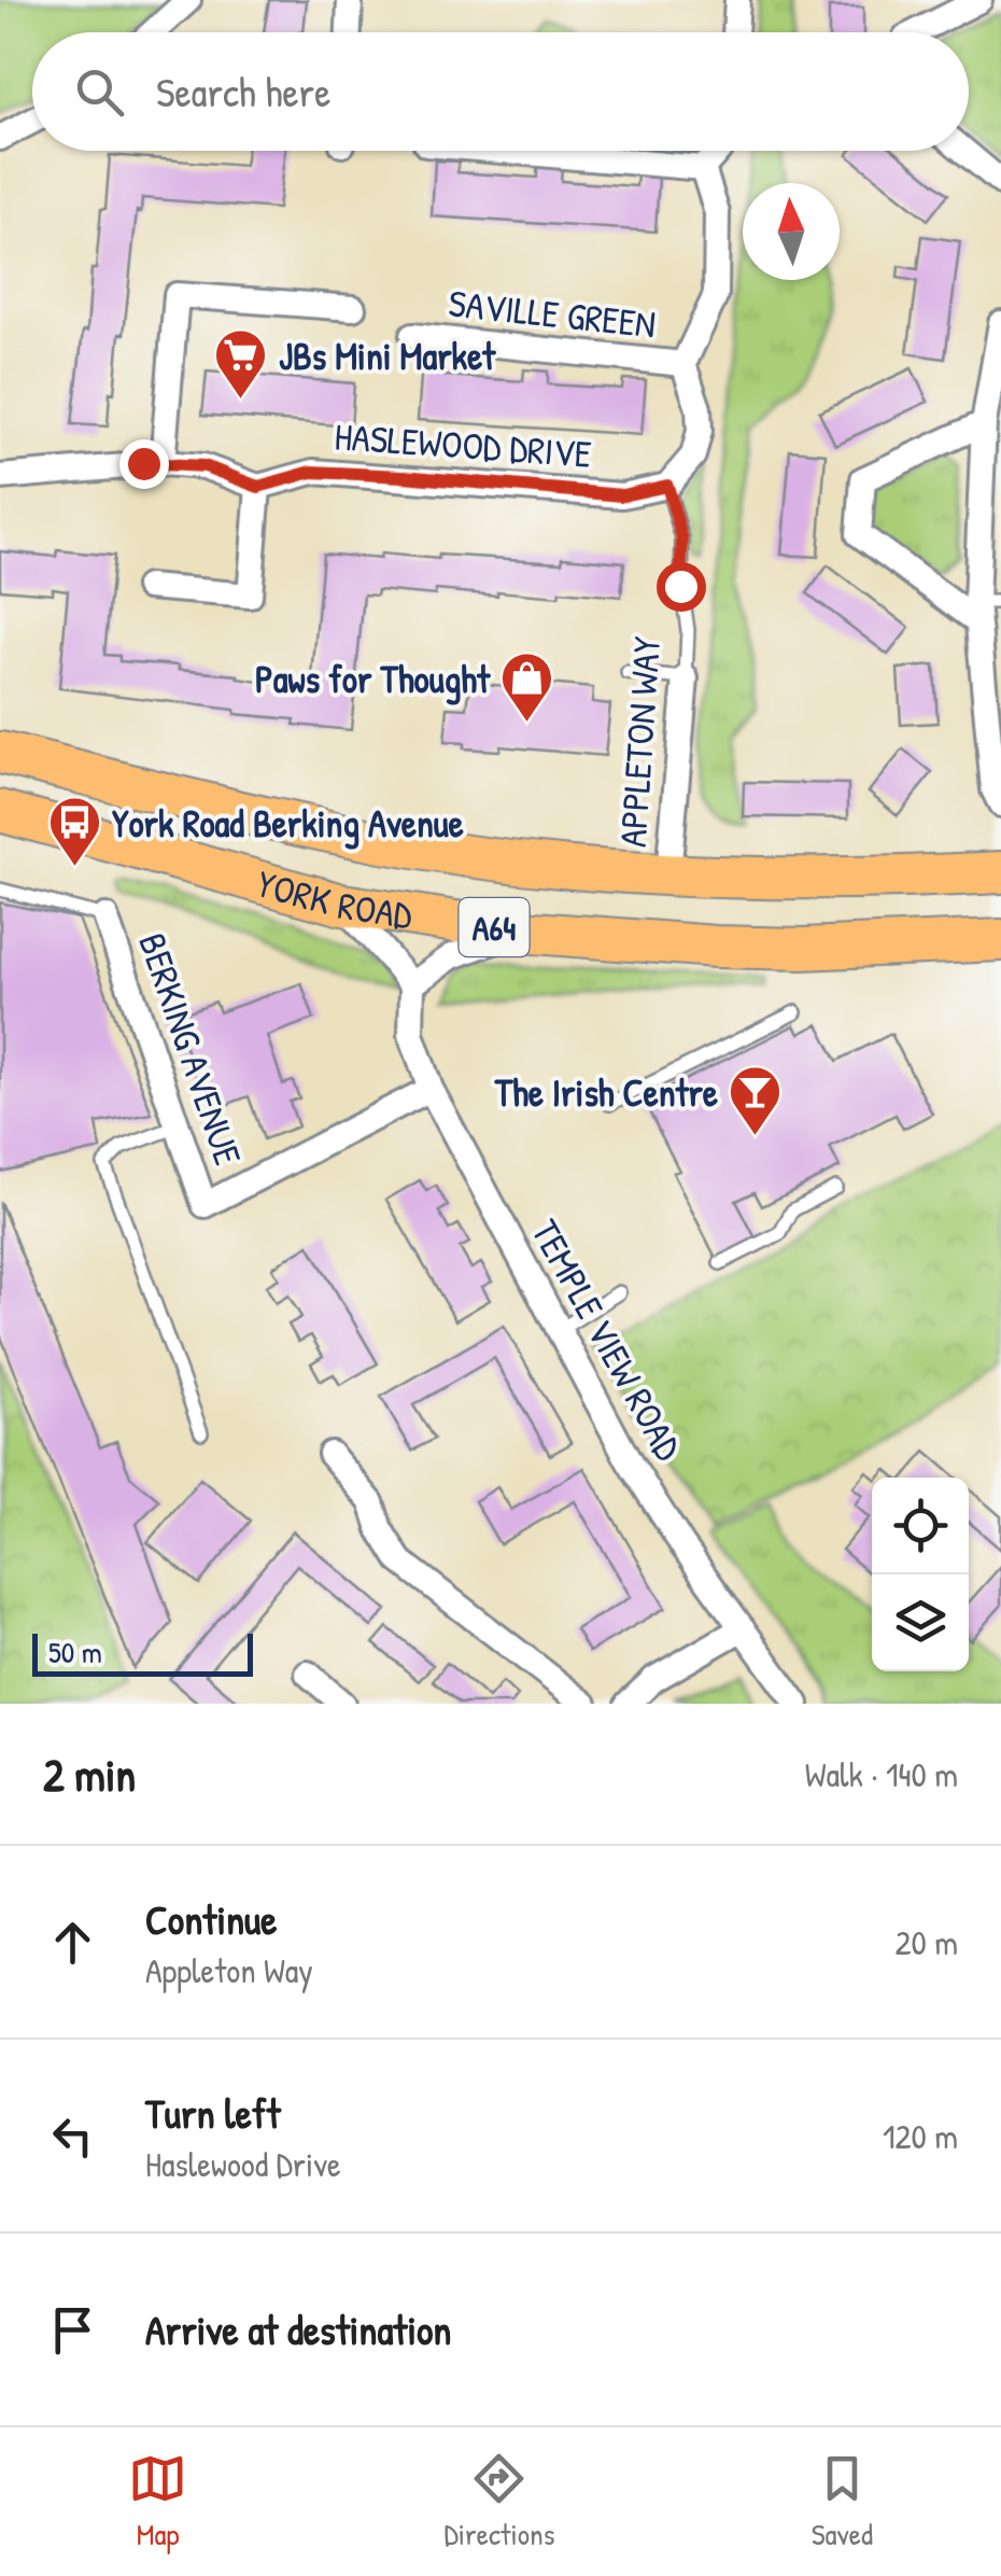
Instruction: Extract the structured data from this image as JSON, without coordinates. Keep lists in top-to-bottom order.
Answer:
{
  "streets": {
    "highway": ["YORK ROAD", "A64"],
    "street": [
      "SAVILLE GREEN",
      "HASLEWOOD DRIVE",
      "APPLETON WAY",
      "BERKING AVENUE",
      "TEMPLE VIEW ROAD"
    ]
  },
  "crossings": [
    ["HASLEWOOD DRIVE", "APPLETON WAY"],
    ["APPLETON WAY", "YORK ROAD"],
    ["BERKING AVENUE", "TEMPLE VIEW ROAD"]
  ],
  "places": {
    "supermarket": ["JBs Mini Market"],
    "shop": ["Paws for Thought"],
    "bus stop": ["York Road Berking Avenue"],
    "bar": ["The Irish Centre"]
  },
  "scale_bar": "50 m",
  "north": "top",
  "page": {
    "search": "Search here",
    "scale": "50 m",
    "heading": ["2 min", "Walk · 140 m"],
    "list": [
      ["Continue", "Appleton Way", "20 m"],
      ["Turn left", "Haslewood Drive", "120 m"],
      "Arrive at destination"
    ],
    "nav": ["Map", "Directions", "Saved"]
  }
}
